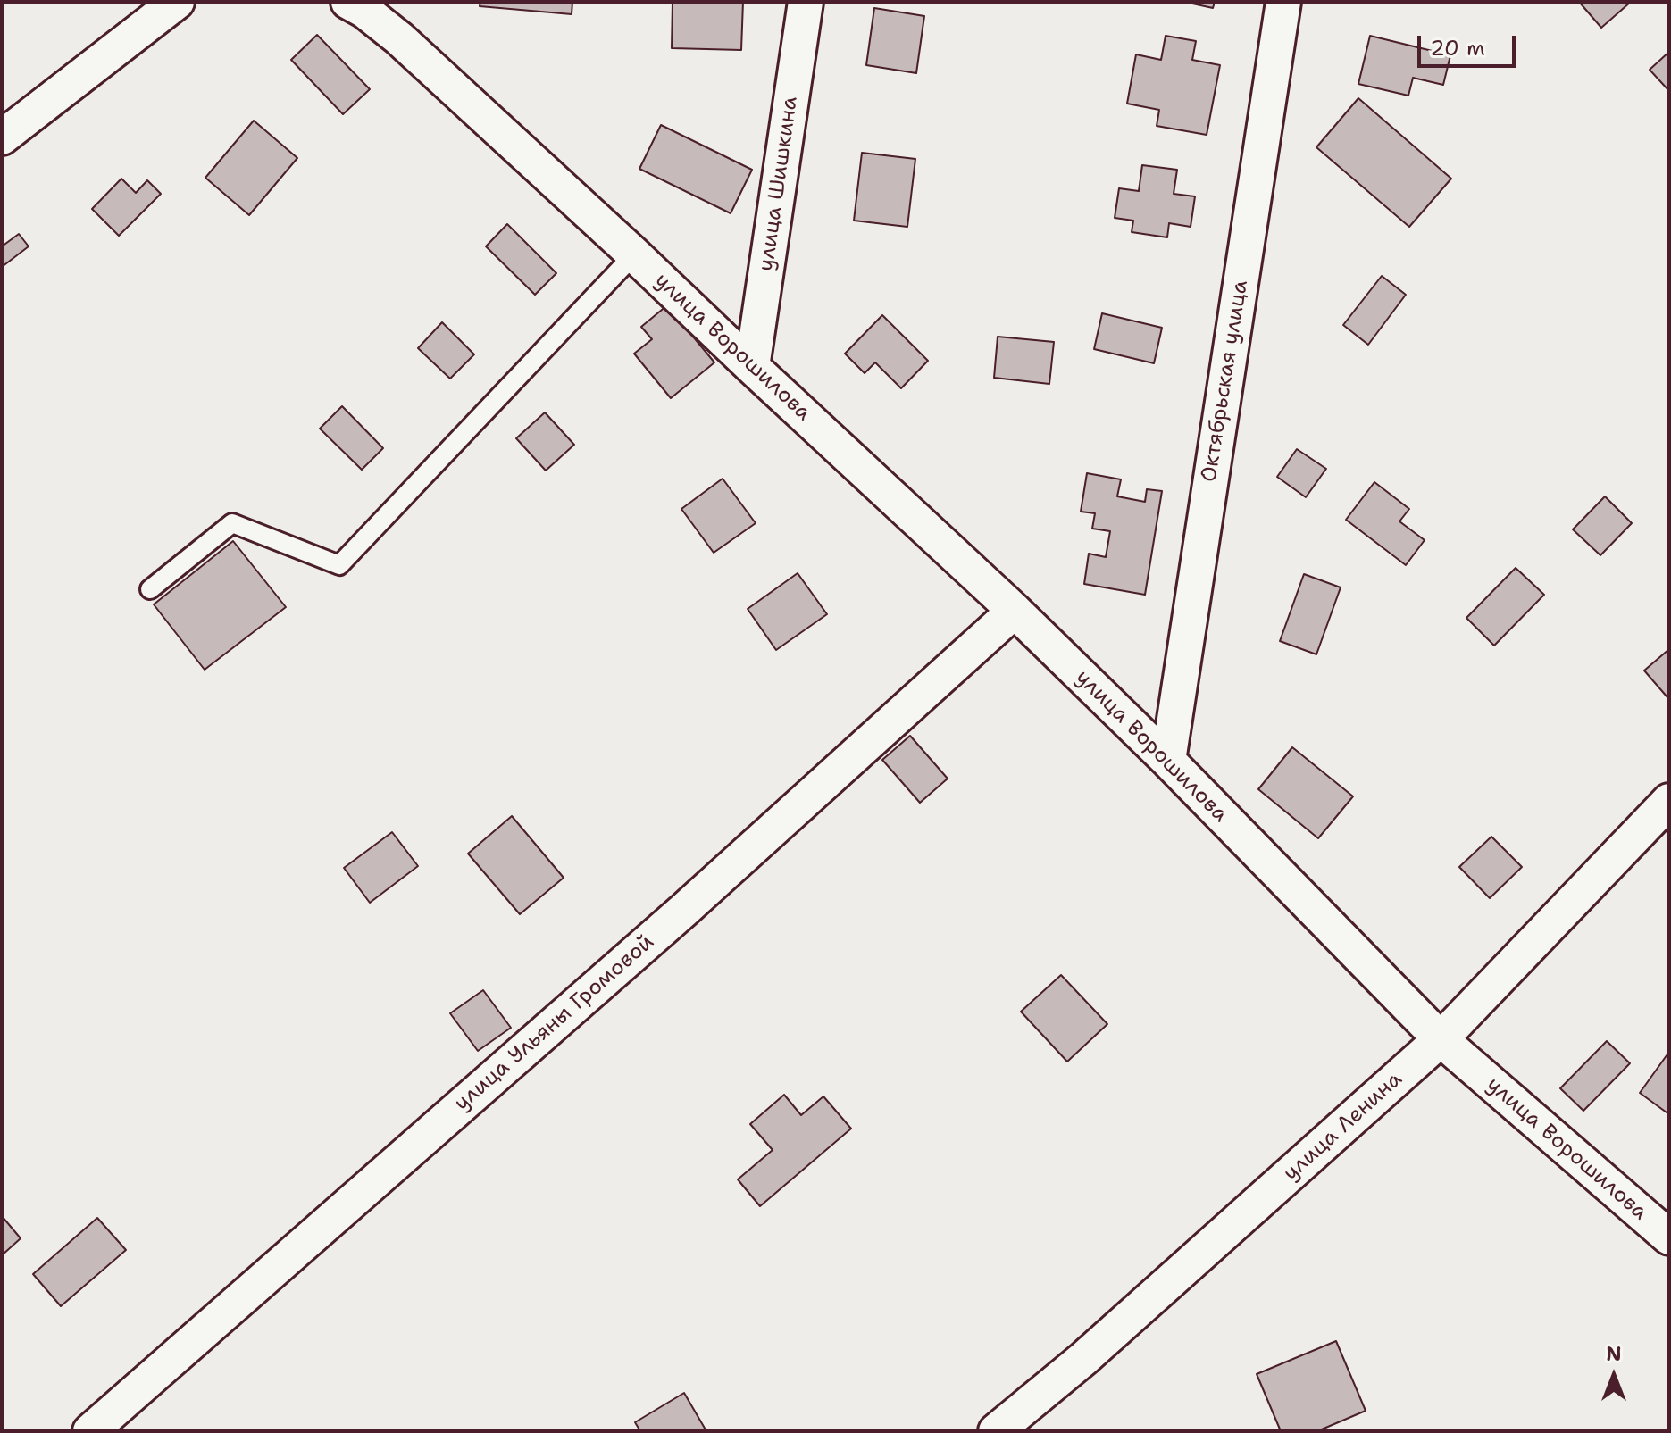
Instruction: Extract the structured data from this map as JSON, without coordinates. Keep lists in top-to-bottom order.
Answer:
{
  "streets": {
    "street": [
      "улица Шишкина",
      "улица Ворошилова",
      "Октябрьская улица",
      "улица Ульяны Громовой",
      "улица Ленина"
    ]
  },
  "crossings": [
    ["улица Шишкина", "улица Ворошилова"],
    ["улица Ворошилова", "Октябрьская улица"],
    ["улица Ворошилова", "улица Ульяны Громовой"],
    ["улица Ворошилова", "улица Ленина"]
  ],
  "scale_bar": "20 m",
  "north": "top"
}
